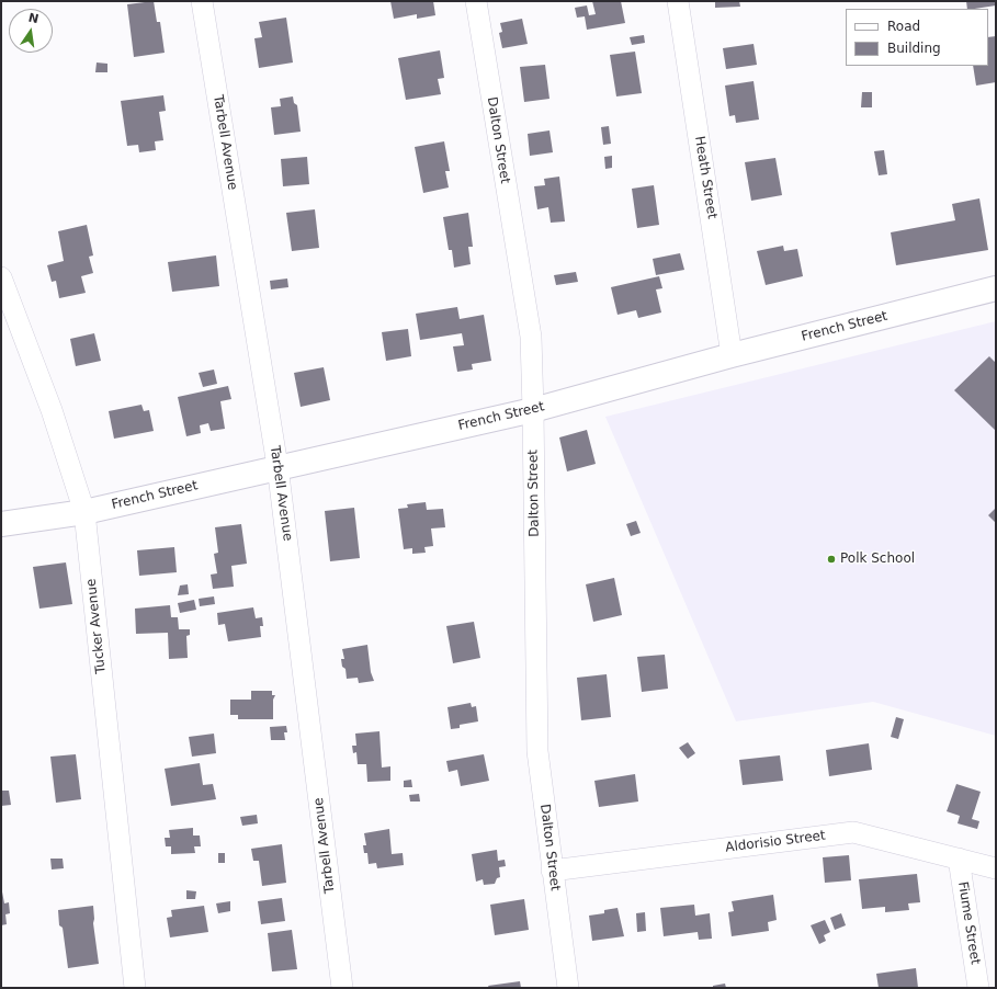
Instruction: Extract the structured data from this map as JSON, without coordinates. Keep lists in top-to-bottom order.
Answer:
{
  "streets": {
    "street": [
      "Dalton Street",
      "Tarbell Avenue",
      "Heath Street",
      "French Street",
      "Tucker Avenue",
      "Aldorisio Street",
      "Fiume Street"
    ]
  },
  "crossings": [
    ["Dalton Street", "French Street"],
    ["Dalton Street", "Aldorisio Street"],
    ["Tarbell Avenue", "French Street"],
    ["Heath Street", "French Street"],
    ["French Street", "Tucker Avenue"],
    ["Aldorisio Street", "Fiume Street"]
  ],
  "places": ["Polk School"],
  "legend": ["Road", "Building"],
  "north": "top"
}
